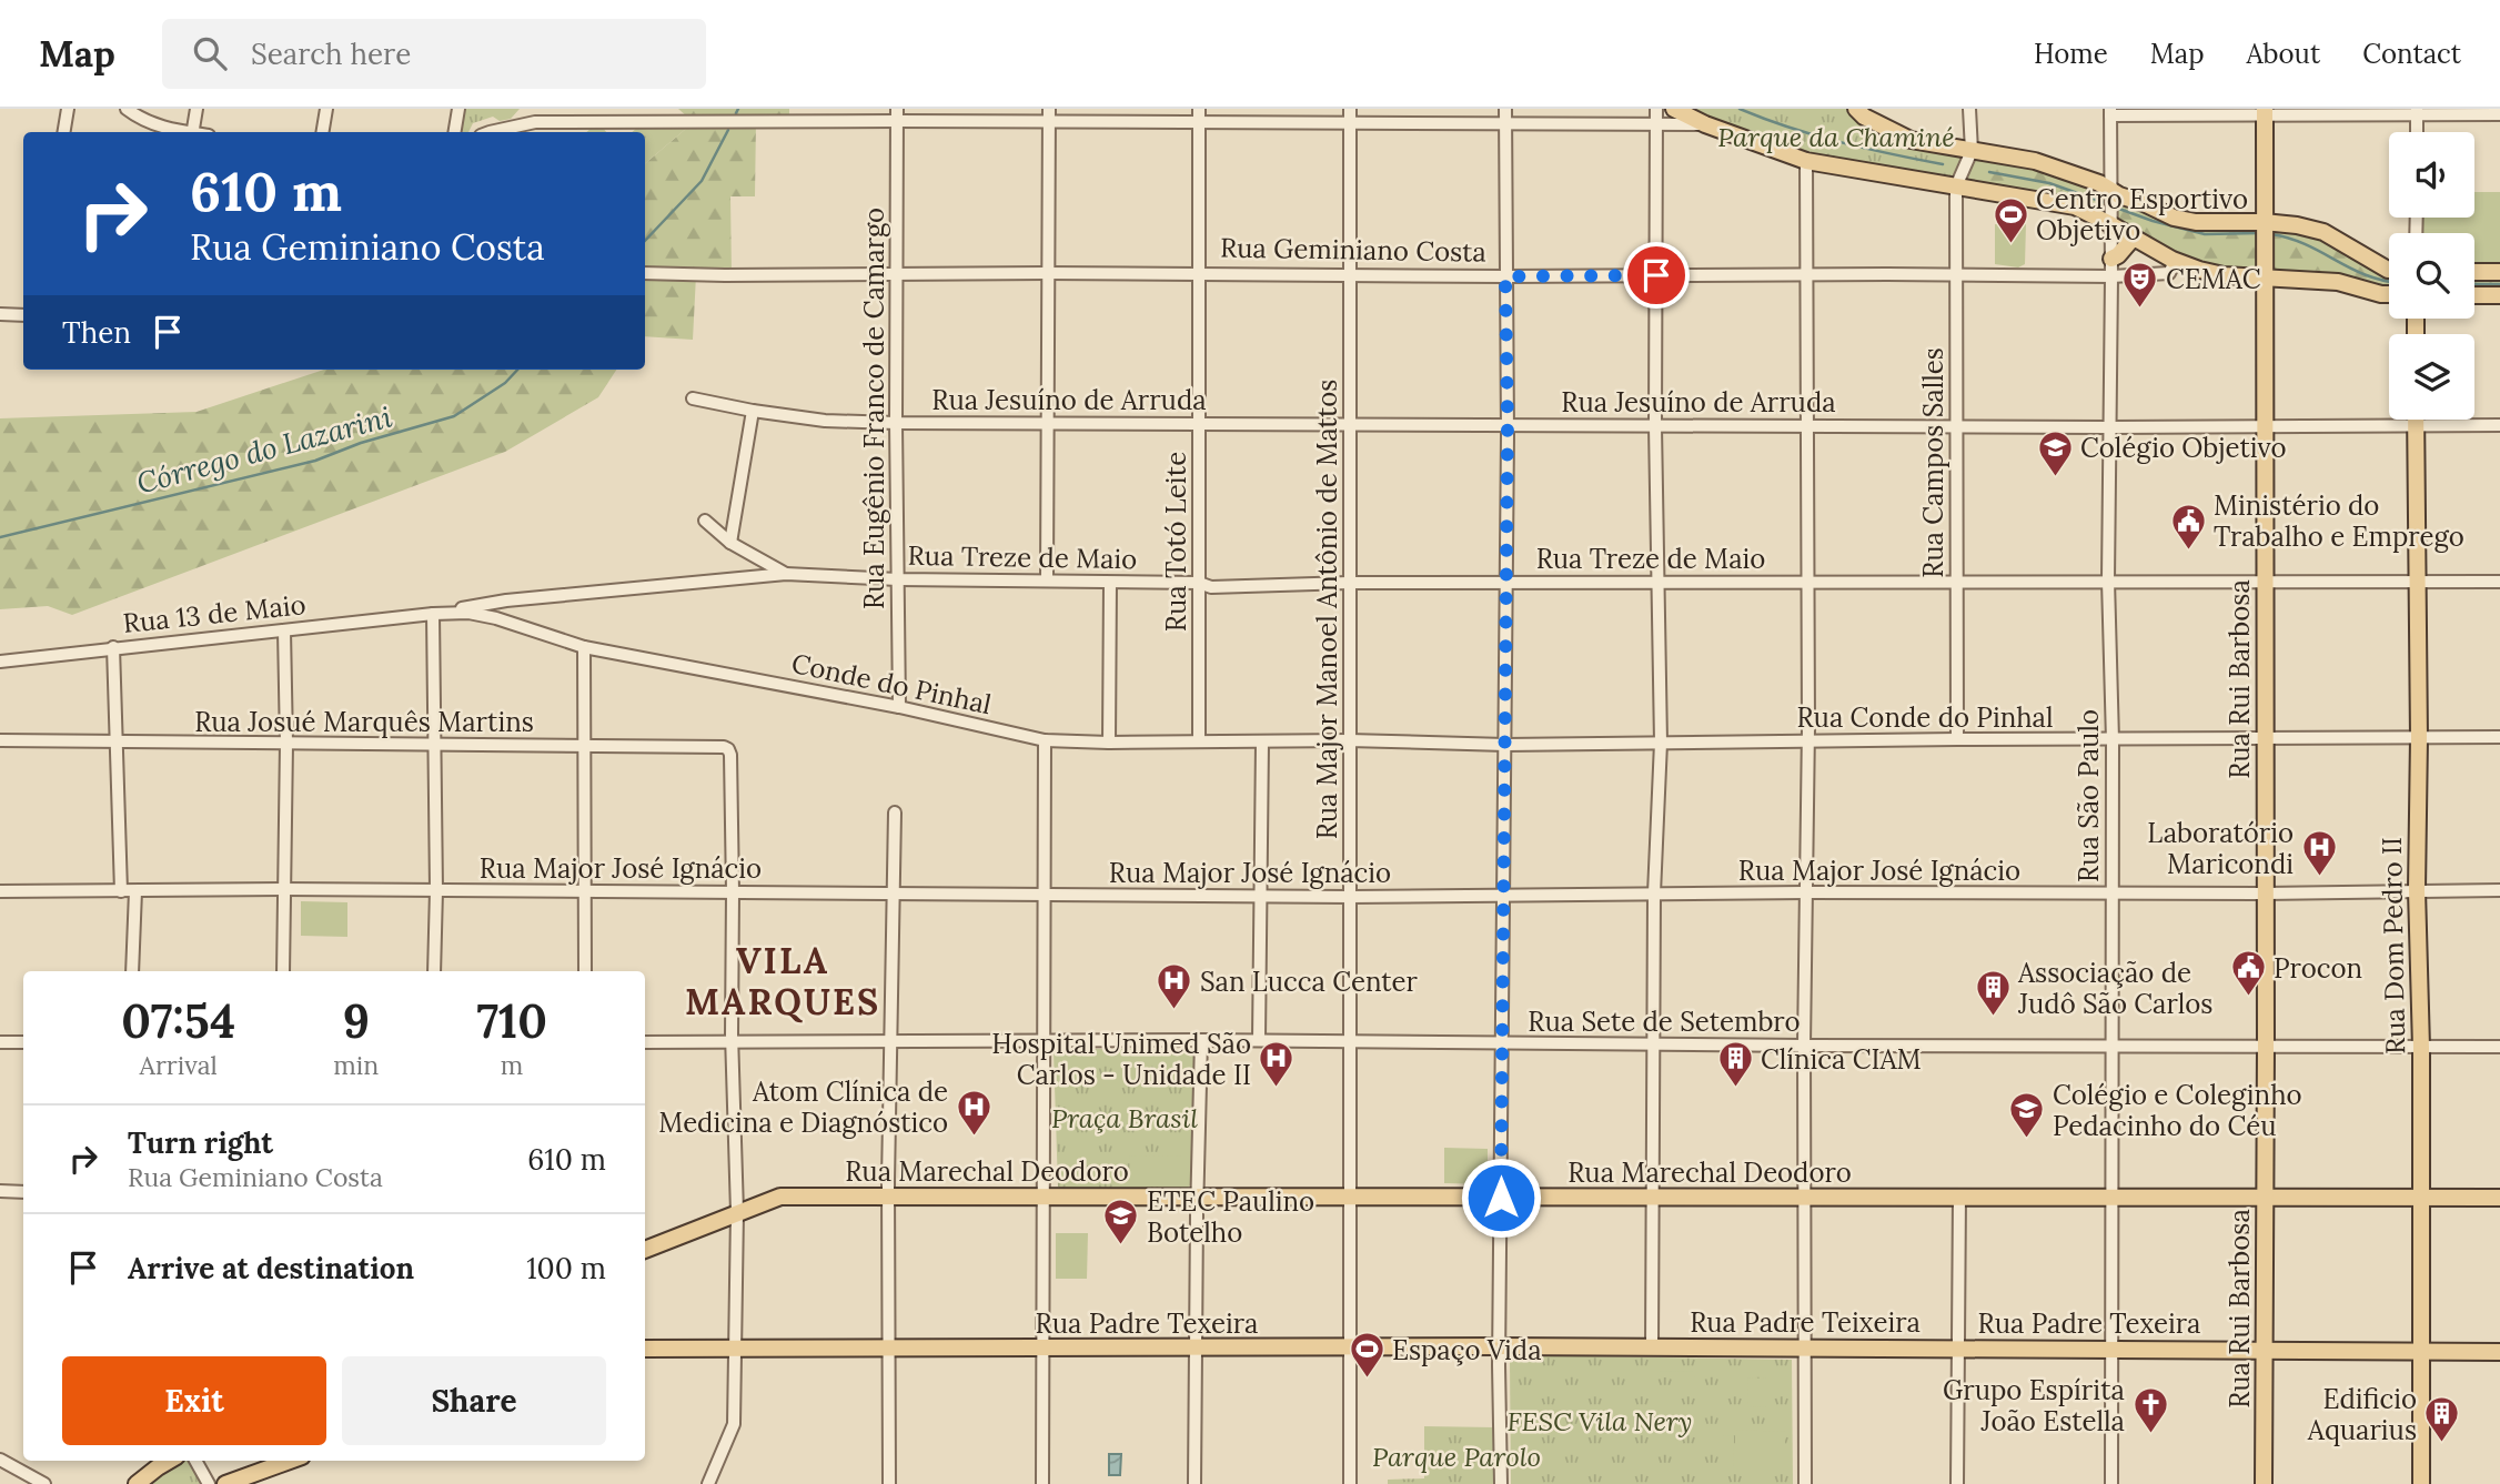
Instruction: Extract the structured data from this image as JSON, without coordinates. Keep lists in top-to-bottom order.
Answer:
{
  "streets": {
    "main road": [
      "Rua Rui Barbosa",
      "Rua Dom Pedro II",
      "Rua Marechal Deodoro",
      "Rua Padre Teixeira",
      "Rua Padre Texeira"
    ],
    "street": [
      "Rua Geminiano Costa",
      "Rua Jesuíno de Arruda",
      "Rua Eugênio Franco de Camargo",
      "Rua Campos Salles",
      "Rua Totó Leite",
      "Rua Treze de Maio",
      "Rua Major Manoel Antônio de Mattos",
      "Rua 13 de Maio",
      "Conde do Pinhal",
      "Rua Conde do Pinhal",
      "Rua Josué Marquês Martins",
      "Rua São Paulo",
      "Rua Major José Ignácio",
      "Rua Sete de Setembro"
    ]
  },
  "crossings": [
    ["Rua Geminiano Costa", "Rua Eugênio Franco de Camargo"],
    ["Rua Geminiano Costa", "Rua Campos Salles"],
    ["Rua Geminiano Costa", "Rua Totó Leite"],
    ["Rua Geminiano Costa", "Rua Major Manoel Antônio de Mattos"],
    ["Rua Geminiano Costa", "Rua São Paulo"],
    ["Rua Jesuíno de Arruda", "Rua Eugênio Franco de Camargo"],
    ["Rua Jesuíno de Arruda", "Rua Campos Salles"],
    ["Rua Jesuíno de Arruda", "Rua Totó Leite"],
    ["Rua Jesuíno de Arruda", "Rua Major Manoel Antônio de Mattos"],
    ["Rua Jesuíno de Arruda", "Rua Rui Barbosa"],
    ["Rua Jesuíno de Arruda", "Rua São Paulo"],
    ["Rua Jesuíno de Arruda", "Rua Dom Pedro II"],
    ["Rua Eugênio Franco de Camargo", "Rua Treze de Maio"],
    ["Rua Eugênio Franco de Camargo", "Conde do Pinhal"],
    ["Rua Campos Salles", "Rua Treze de Maio"],
    ["Rua Campos Salles", "Rua Conde do Pinhal"],
    ["Rua Totó Leite", "Rua Treze de Maio"],
    ["Rua Totó Leite", "Conde do Pinhal"],
    ["Rua Treze de Maio", "Rua Major Manoel Antônio de Mattos"],
    ["Rua Treze de Maio", "Rua 13 de Maio"],
    ["Rua Treze de Maio", "Rua Rui Barbosa"],
    ["Rua Treze de Maio", "Conde do Pinhal"],
    ["Rua Treze de Maio", "Rua São Paulo"],
    ["Rua Treze de Maio", "Rua Dom Pedro II"],
    ["Rua Major Manoel Antônio de Mattos", "Conde do Pinhal"],
    ["Rua Major Manoel Antônio de Mattos", "Rua Conde do Pinhal"],
    ["Rua Major Manoel Antônio de Mattos", "Rua Major José Ignácio"],
    ["Rua Major Manoel Antônio de Mattos", "Rua Sete de Setembro"],
    ["Rua Major Manoel Antônio de Mattos", "Rua Marechal Deodoro"],
    ["Rua Major Manoel Antônio de Mattos", "Rua Padre Texeira"],
    ["Rua 13 de Maio", "Conde do Pinhal"],
    ["Rua Rui Barbosa", "Rua Conde do Pinhal"],
    ["Rua Rui Barbosa", "Rua Major José Ignácio"],
    ["Rua Rui Barbosa", "Rua Sete de Setembro"],
    ["Rua Rui Barbosa", "Rua Marechal Deodoro"],
    ["Rua Rui Barbosa", "Rua Padre Texeira"],
    ["Conde do Pinhal", "Rua Conde do Pinhal"],
    ["Rua Conde do Pinhal", "Rua São Paulo"],
    ["Rua Conde do Pinhal", "Rua Dom Pedro II"],
    ["Rua Josué Marquês Martins", "Rua Major José Ignácio"],
    ["Rua São Paulo", "Rua Major José Ignácio"],
    ["Rua São Paulo", "Rua Sete de Setembro"],
    ["Rua São Paulo", "Rua Marechal Deodoro"],
    ["Rua São Paulo", "Rua Padre Texeira"],
    ["Rua Major José Ignácio", "Rua Dom Pedro II"],
    ["Rua Dom Pedro II", "Rua Sete de Setembro"],
    ["Rua Dom Pedro II", "Rua Marechal Deodoro"],
    ["Rua Dom Pedro II", "Rua Padre Texeira"],
    ["Rua Padre Teixeira", "Rua Padre Texeira"]
  ],
  "districts": ["VILA MARQUES"],
  "water": ["Córrego do Lazarini"],
  "parks": [
    "Parque da Chaminé",
    "Praça Brasil",
    "FESC Vila Nery",
    "Parque Parolo"
  ],
  "places": {
    "sports": ["Centro Esportivo Objetivo", "Espaço Vida"],
    "theatre": ["CEMAC"],
    "school or university": ["Colégio Objetivo", "Colégio e Coleginho Pedacinho do Céu", "ETEC Paulino Botelho"],
    "public building": ["Ministério do Trabalho e Emprego", "Procon"],
    "hospital": [
      "Laboratório Maricondi",
      "San Lucca Center",
      "Hospital Unimed São Carlos - Unidade II",
      "Atom Clínica de Medicina e Diagnóstico"
    ],
    "building": ["Associação de Judô São Carlos", "Clínica CIAM", "Edificio Aquarius"],
    "church": ["Grupo Espírita João Estella"]
  },
  "page": {
    "header": "Map",
    "search": "Search here",
    "nav": [
      "Home",
      "Map",
      "About",
      "Contact"
    ],
    "turn": ["610 m", "Rua Geminiano Costa"],
    "then": "Then",
    "eta": [
      "07:54",
      "Arrival",
      "9",
      "min",
      "710",
      "m"
    ],
    "list": [
      {
        "name": "Turn right",
        "note": "Rua Geminiano Costa",
        "value": "610 m"
      },
      {
        "name": "Arrive at destination",
        "value": "100 m"
      }
    ],
    "buttons": ["Exit", "Share"]
  }
}
